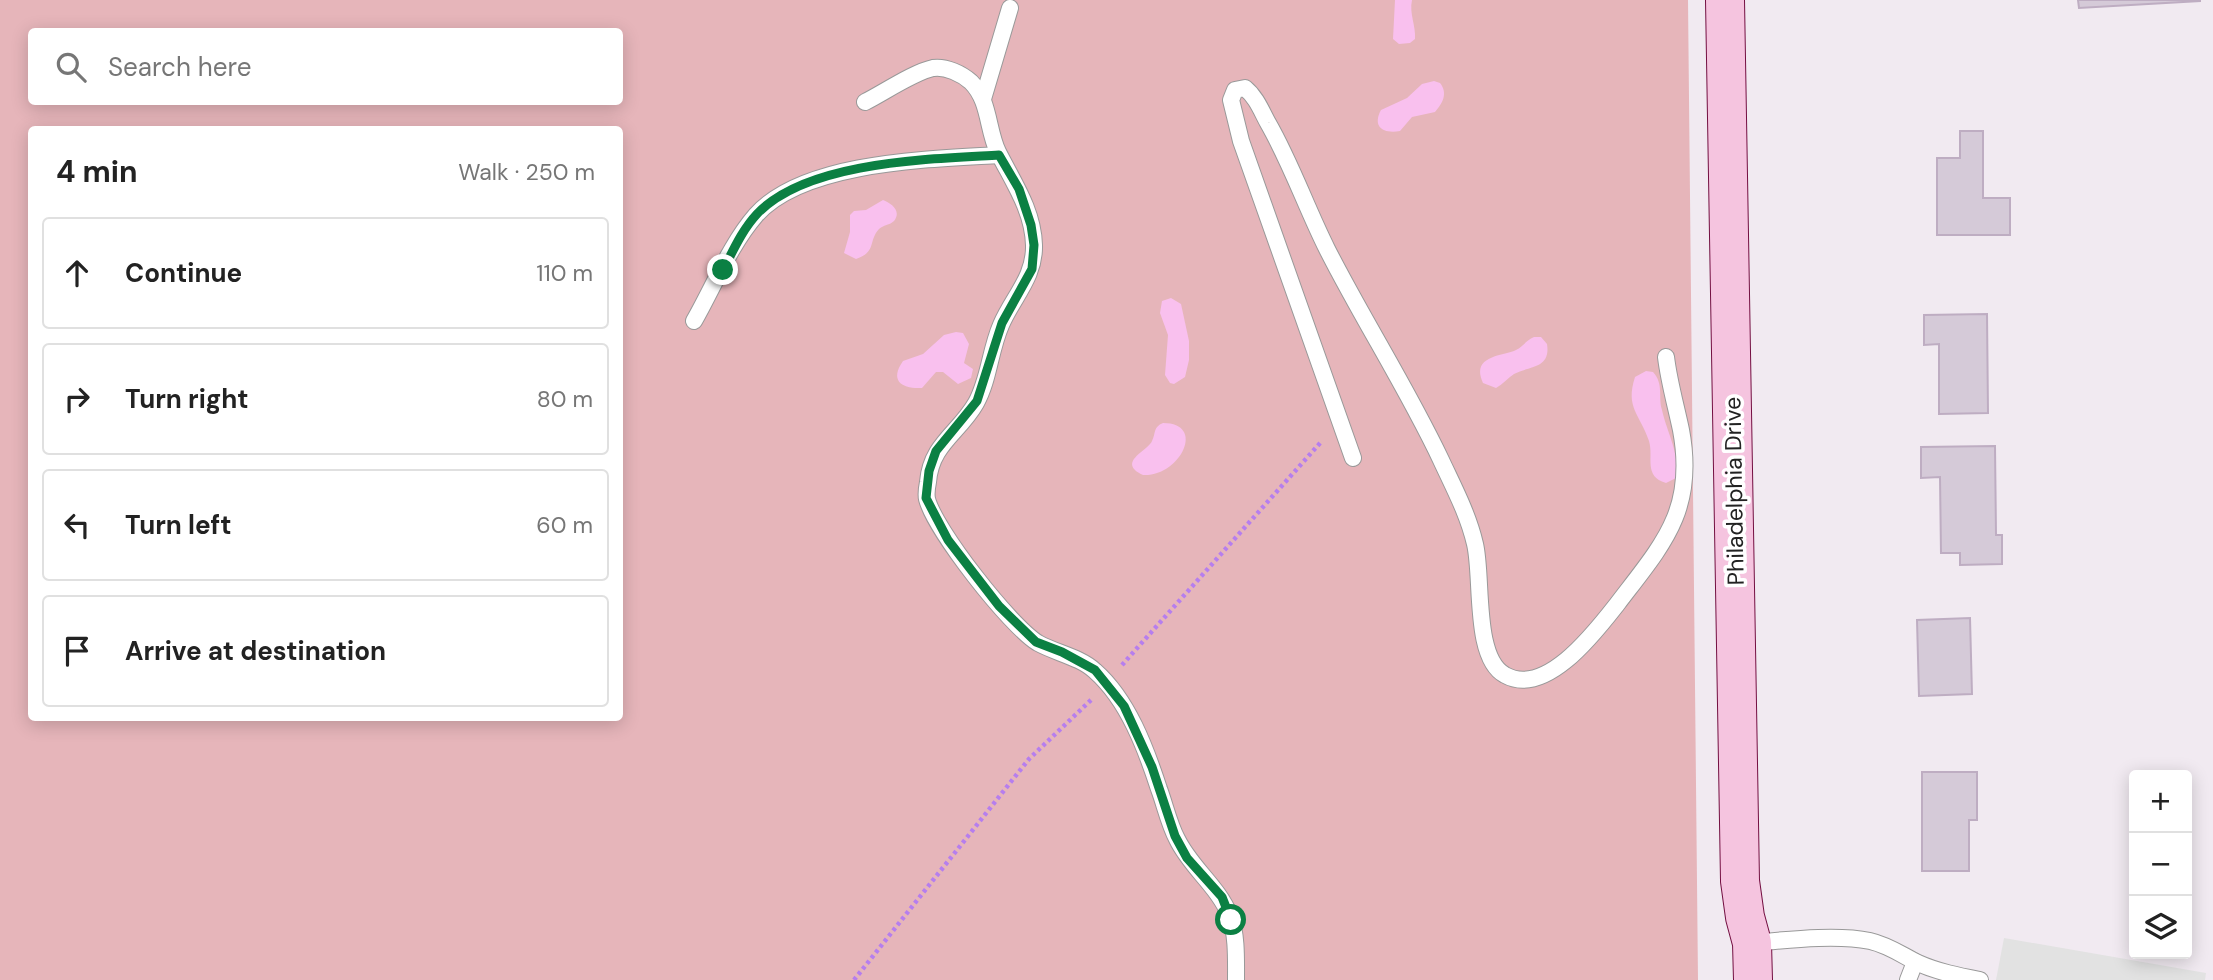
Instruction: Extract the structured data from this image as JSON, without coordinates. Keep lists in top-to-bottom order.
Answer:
{
  "streets": {
    "main road": ["Philadelphia Drive"]
  },
  "page": {
    "search": "Search here",
    "heading": ["4 min", "Walk · 250 m"],
    "list": [
      ["Continue", "110 m"],
      ["Turn right", "80 m"],
      ["Turn left", "60 m"],
      "Arrive at destination"
    ],
    "map_buttons": ["+", "−"]
  }
}
